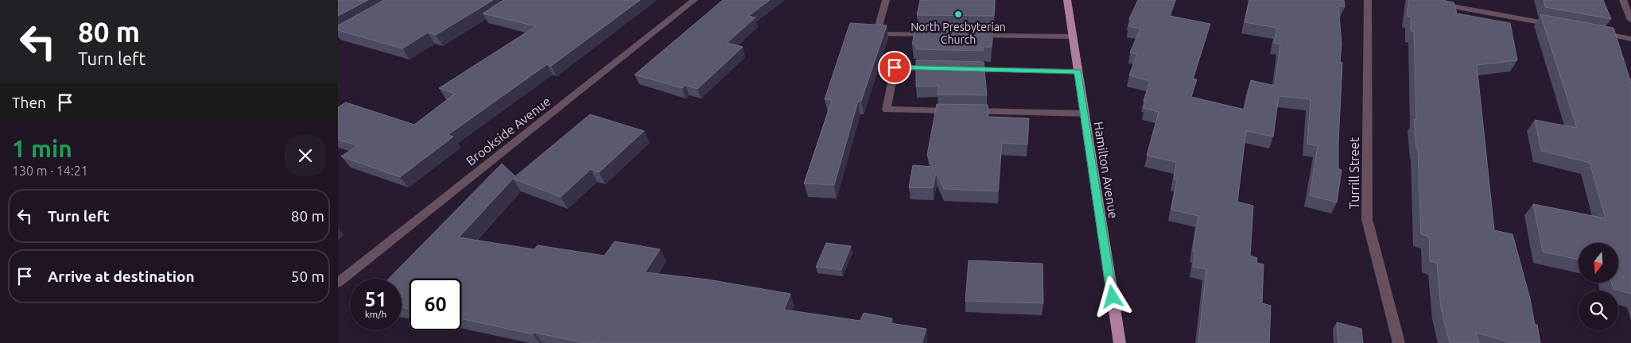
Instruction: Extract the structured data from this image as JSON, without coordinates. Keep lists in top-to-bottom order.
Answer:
{
  "streets": {
    "main road": ["Hamilton Avenue"],
    "street": ["Brookside Avenue", "Turrill Street"]
  },
  "places": ["North Presbyterian Church"],
  "north": "bottom",
  "page": {
    "turn": ["80 m", "Turn left"],
    "then": "Then",
    "heading": ["1 min", "130 m · 14:21"],
    "list": [
      {
        "name": "Turn left",
        "value": "80 m"
      },
      {
        "name": "Arrive at destination",
        "value": "50 m"
      }
    ],
    "speed": "51 km/h",
    "limit": "60"
  }
}
